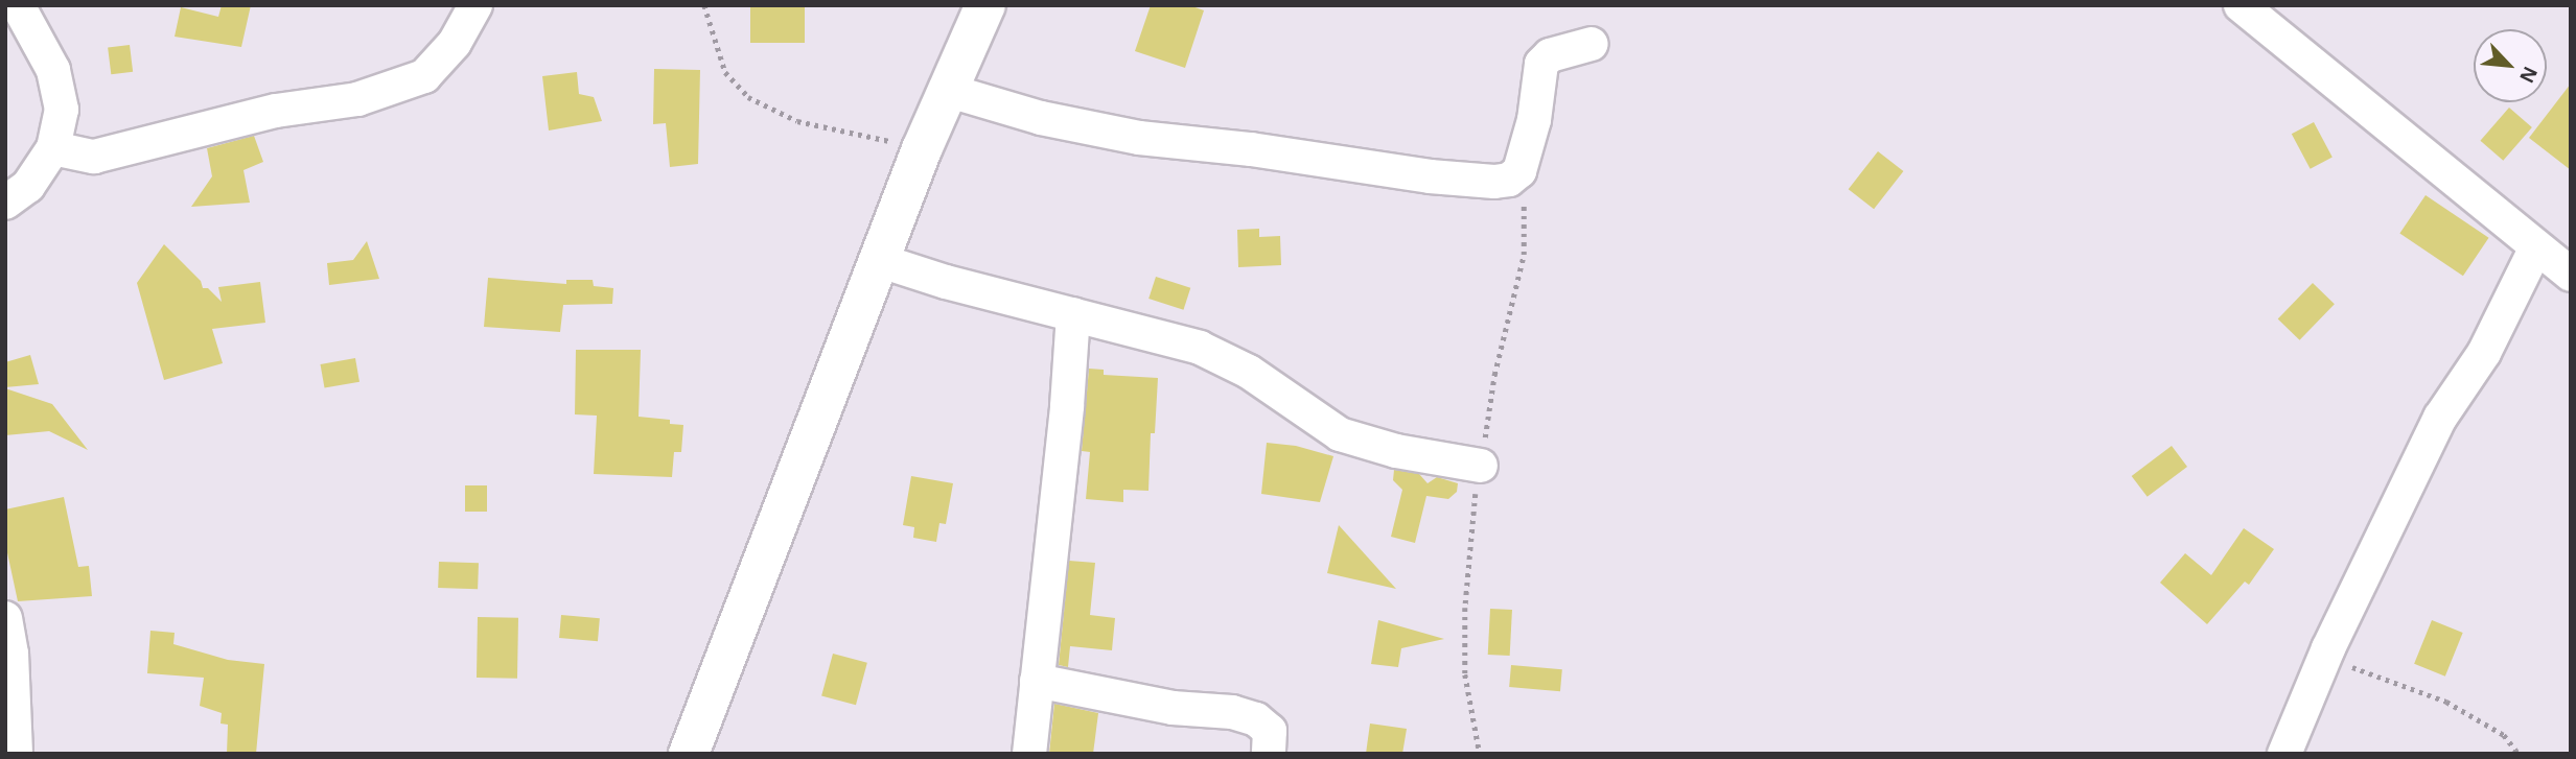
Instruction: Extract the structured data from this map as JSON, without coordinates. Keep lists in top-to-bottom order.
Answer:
{
  "north": "bottom right"
}
